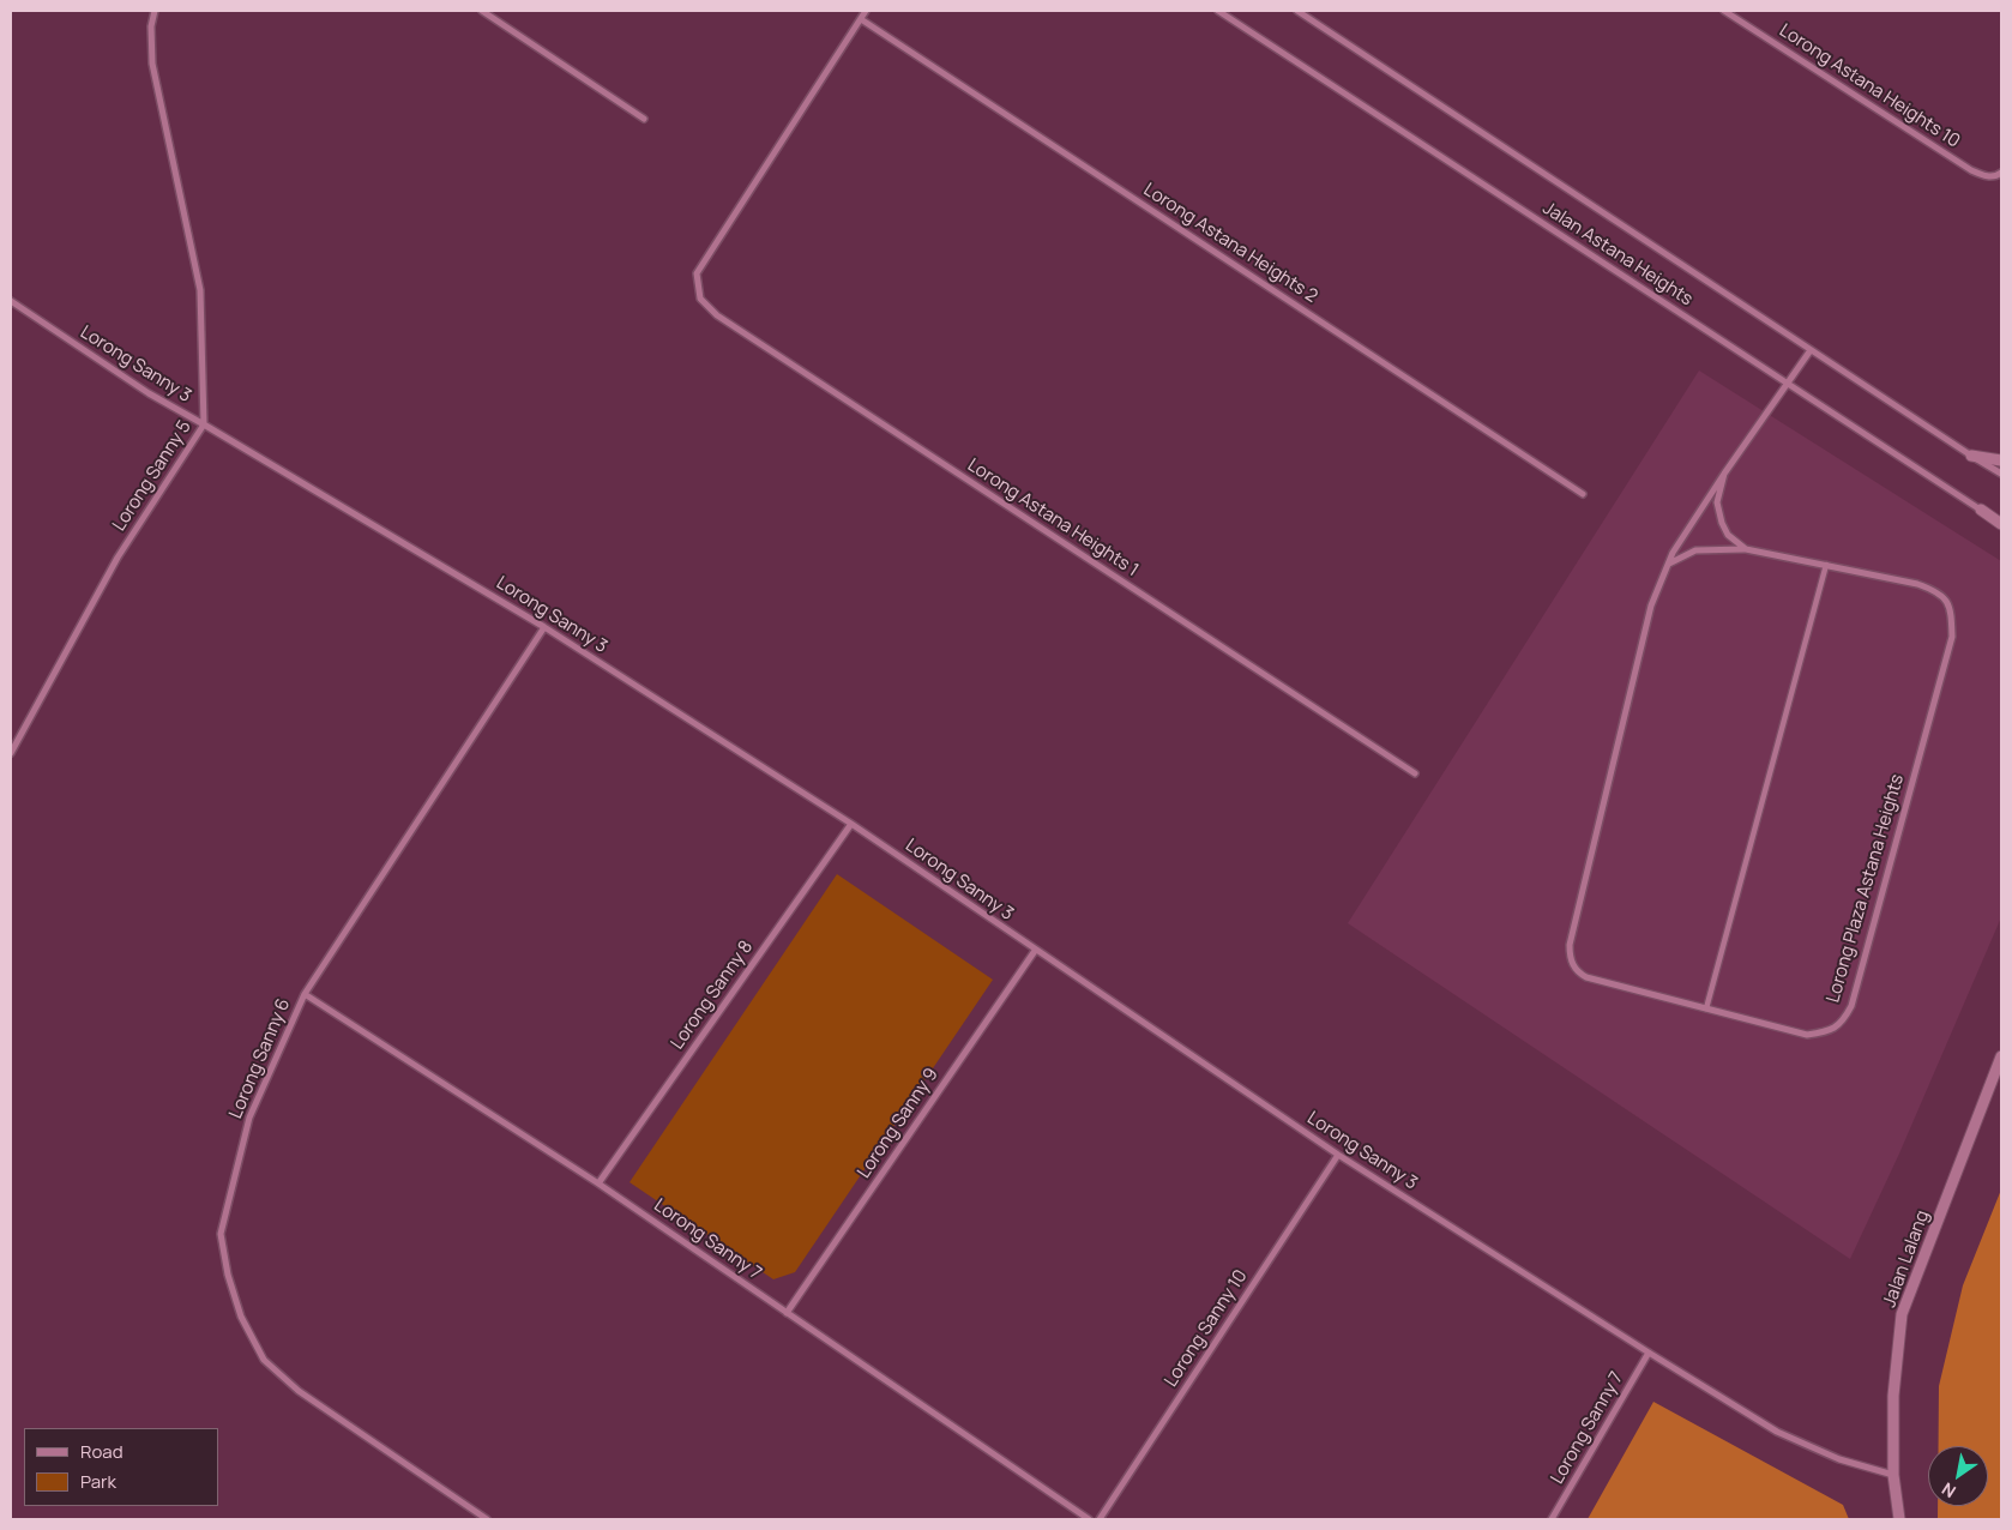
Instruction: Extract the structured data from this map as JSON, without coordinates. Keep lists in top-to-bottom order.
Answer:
{
  "streets": {
    "street": [
      "Lorong Astana Heights 10",
      "Lorong Astana Heights 2",
      "Jalan Astana Heights",
      "Lorong Sanny 3",
      "Lorong Sanny 5",
      "Lorong Astana Heights 1",
      "Lorong Plaza Astana Heights",
      "Lorong Sanny 8",
      "Lorong Sanny 6",
      "Lorong Sanny 9",
      "Lorong Sanny 7",
      "Jalan Lalang",
      "Lorong Sanny 10"
    ]
  },
  "crossings": [
    ["Lorong Astana Heights 2", "Lorong Astana Heights 1"],
    ["Jalan Astana Heights", "Lorong Plaza Astana Heights"],
    ["Lorong Sanny 3", "Lorong Sanny 5"],
    ["Lorong Sanny 3", "Lorong Sanny 8"],
    ["Lorong Sanny 3", "Lorong Sanny 6"],
    ["Lorong Sanny 3", "Lorong Sanny 9"],
    ["Lorong Sanny 3", "Lorong Sanny 7"],
    ["Lorong Sanny 3", "Jalan Lalang"],
    ["Lorong Sanny 3", "Lorong Sanny 10"],
    ["Lorong Sanny 8", "Lorong Sanny 7"],
    ["Lorong Sanny 6", "Lorong Sanny 7"],
    ["Lorong Sanny 9", "Lorong Sanny 7"]
  ],
  "legend": ["Road", "Park"],
  "north": "bottom left"
}
